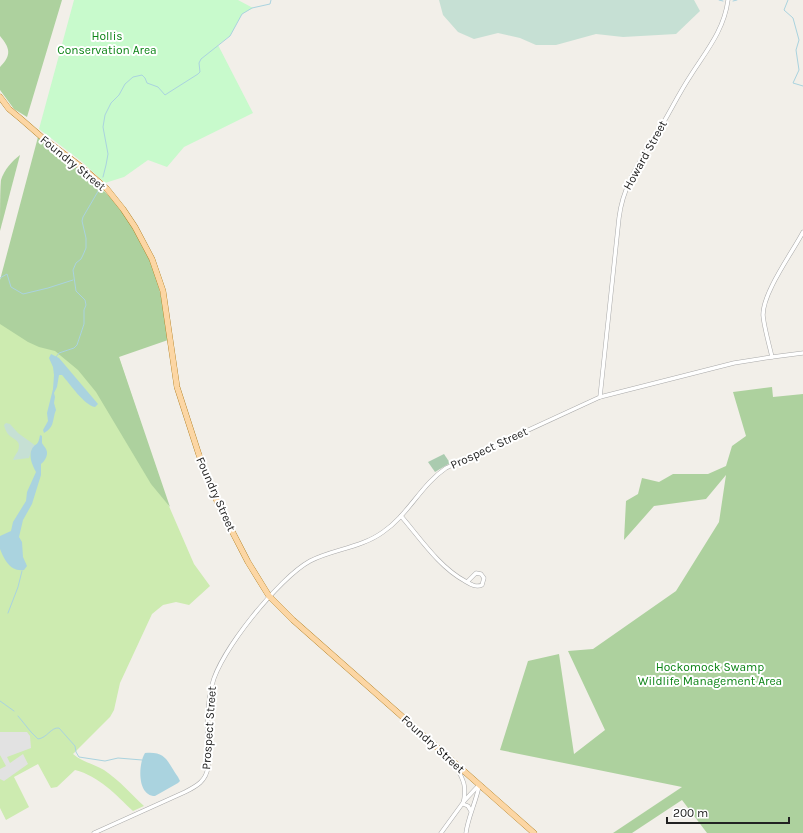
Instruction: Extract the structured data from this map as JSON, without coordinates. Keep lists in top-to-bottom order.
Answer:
{
  "streets": {
    "main road": ["Foundry Street"],
    "street": ["Howard Street", "Prospect Street"]
  },
  "crossings": [
    ["Howard Street", "Prospect Street"],
    ["Foundry Street", "Prospect Street"]
  ],
  "parks": ["Hollis Conservation Area", "Hockomock Swamp Wildlife Management Area"],
  "scale_bar": "200 m"
}
